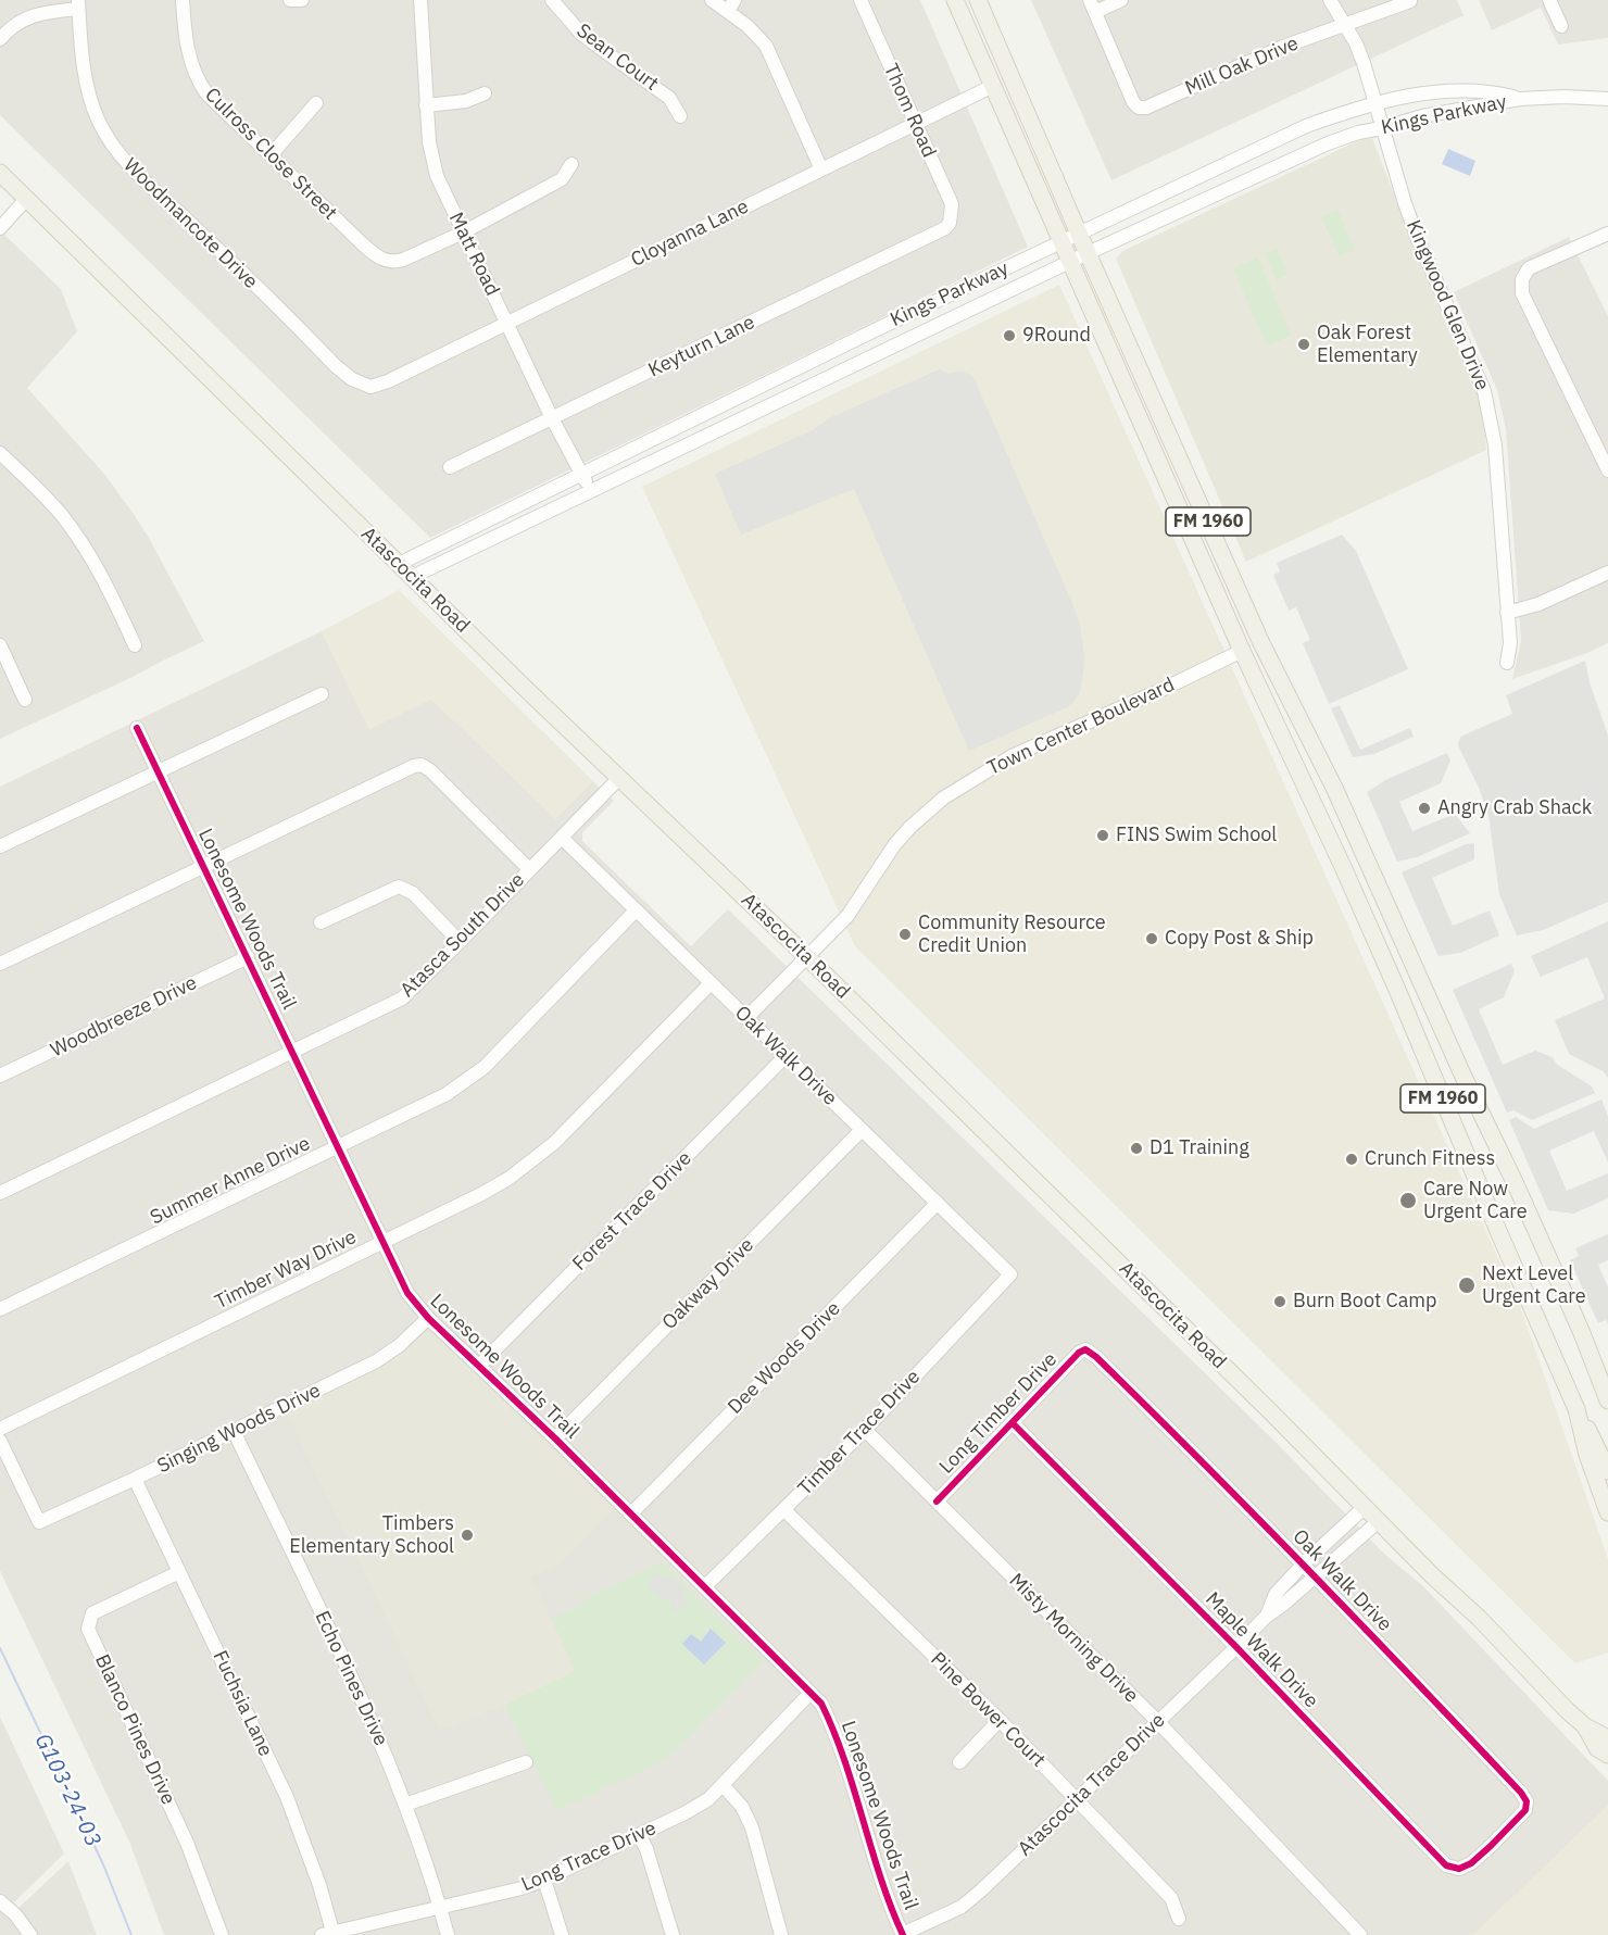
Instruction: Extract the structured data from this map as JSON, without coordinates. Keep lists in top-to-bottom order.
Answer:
{
  "streets": {
    "main road": ["FM 1960", "Atascocita Road"],
    "street": [
      "Sean Court",
      "Mill Oak Drive",
      "Thom Road",
      "Kings Parkway",
      "Culross Close Street",
      "Woodmancote Drive",
      "Cloyanna Lane",
      "Matt Road",
      "Kingwood Glen Drive",
      "Keyturn Lane",
      "Town Center Boulevard",
      "Lonesome Woods Trail",
      "Atasca South Drive",
      "Woodbreeze Drive",
      "Oak Walk Drive",
      "Summer Anne Drive",
      "Forest Trace Drive",
      "Timber Way Drive",
      "Oakway Drive",
      "Dee Woods Drive",
      "Long Timber Drive",
      "Singing Woods Drive",
      "Timber Trace Drive",
      "Misty Morning Drive",
      "Maple Walk Drive",
      "Echo Pines Drive",
      "Fuchsia Lane",
      "Pine Bower Court",
      "Blanco Pines Drive",
      "Atascocita Trace Drive",
      "Long Trace Drive"
    ]
  },
  "crossings": [
    ["Mill Oak Drive", "Kingwood Glen Drive"],
    ["Thom Road", "Cloyanna Lane"],
    ["Thom Road", "Keyturn Lane"],
    ["Kings Parkway", "Matt Road"],
    ["Kings Parkway", "Kingwood Glen Drive"],
    ["Kings Parkway", "FM 1960"],
    ["Kings Parkway", "Atascocita Road"],
    ["Culross Close Street", "Matt Road"],
    ["Woodmancote Drive", "Cloyanna Lane"],
    ["Cloyanna Lane", "Matt Road"],
    ["Cloyanna Lane", "FM 1960"],
    ["Matt Road", "Keyturn Lane"],
    ["FM 1960", "Town Center Boulevard"],
    ["Atascocita Road", "Town Center Boulevard"],
    ["Atascocita Road", "Atasca South Drive"],
    ["Atascocita Road", "Atascocita Trace Drive"],
    ["Town Center Boulevard", "Oak Walk Drive"],
    ["Lonesome Woods Trail", "Atasca South Drive"],
    ["Lonesome Woods Trail", "Woodbreeze Drive"],
    ["Lonesome Woods Trail", "Summer Anne Drive"],
    ["Lonesome Woods Trail", "Forest Trace Drive"],
    ["Lonesome Woods Trail", "Timber Way Drive"],
    ["Lonesome Woods Trail", "Oakway Drive"],
    ["Lonesome Woods Trail", "Dee Woods Drive"],
    ["Lonesome Woods Trail", "Singing Woods Drive"],
    ["Lonesome Woods Trail", "Timber Trace Drive"],
    ["Lonesome Woods Trail", "Atascocita Trace Drive"],
    ["Lonesome Woods Trail", "Long Trace Drive"],
    ["Atasca South Drive", "Oak Walk Drive"],
    ["Oak Walk Drive", "Summer Anne Drive"],
    ["Oak Walk Drive", "Forest Trace Drive"],
    ["Oak Walk Drive", "Timber Way Drive"],
    ["Oak Walk Drive", "Oakway Drive"],
    ["Oak Walk Drive", "Dee Woods Drive"],
    ["Oak Walk Drive", "Long Timber Drive"],
    ["Oak Walk Drive", "Timber Trace Drive"],
    ["Oak Walk Drive", "Maple Walk Drive"],
    ["Oak Walk Drive", "Atascocita Trace Drive"],
    ["Long Timber Drive", "Misty Morning Drive"],
    ["Long Timber Drive", "Maple Walk Drive"],
    ["Singing Woods Drive", "Echo Pines Drive"],
    ["Singing Woods Drive", "Fuchsia Lane"],
    ["Timber Trace Drive", "Misty Morning Drive"],
    ["Timber Trace Drive", "Pine Bower Court"],
    ["Misty Morning Drive", "Atascocita Trace Drive"],
    ["Maple Walk Drive", "Atascocita Trace Drive"],
    ["Echo Pines Drive", "Long Trace Drive"],
    ["Fuchsia Lane", "Blanco Pines Drive"],
    ["Fuchsia Lane", "Long Trace Drive"],
    ["Pine Bower Court", "Atascocita Trace Drive"]
  ],
  "water": ["G103-24-03"],
  "places": [
    "9Round",
    "Oak Forest Elementary",
    "Angry Crab Shack",
    "FINS Swim School",
    "Community Resource Credit Union",
    "Copy Post & Ship",
    "D1 Training",
    "Crunch Fitness",
    "Care Now Urgent Care",
    "Next Level Urgent Care",
    "Burn Boot Camp",
    "Timbers Elementary School"
  ]
}
